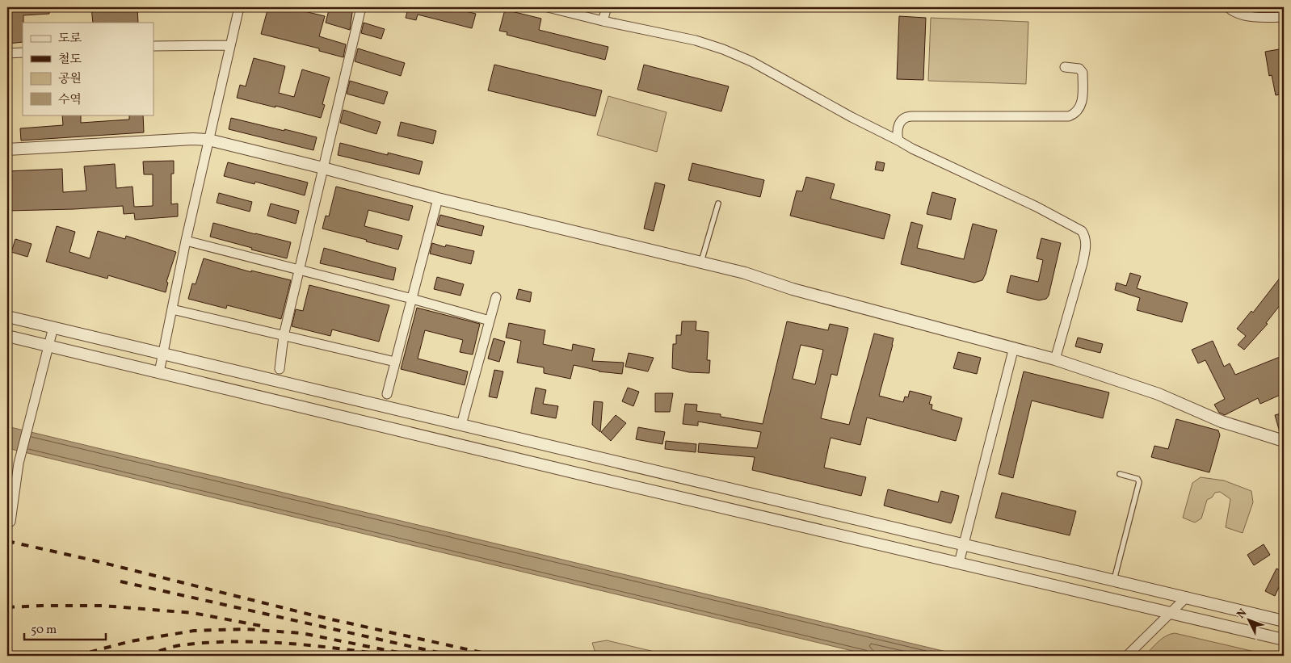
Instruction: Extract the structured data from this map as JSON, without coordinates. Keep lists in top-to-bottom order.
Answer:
{
  "legend": [
    "도로",
    "철도",
    "공원",
    "수역"
  ],
  "scale_bar": "50 m",
  "north": "top left"
}
